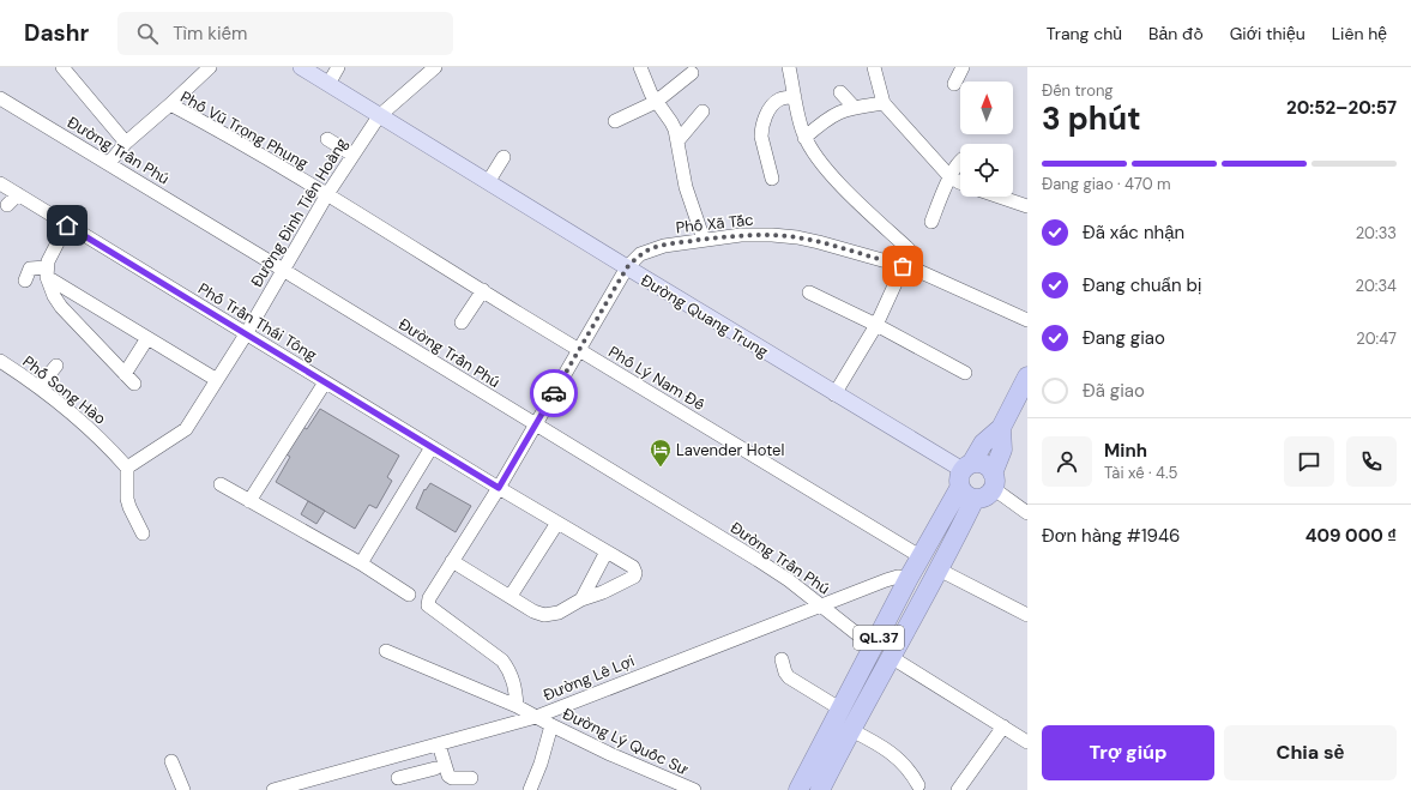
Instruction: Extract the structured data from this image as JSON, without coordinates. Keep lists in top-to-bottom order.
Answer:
{
  "streets": {
    "highway": ["QL.37"],
    "main road": ["Đường Quang Trung"],
    "street": [
      "Phố Vũ Trọng Phụng",
      "Đường Trần Phú",
      "Đường Đinh Tiên Hoàng",
      "Phố Xã Tắc",
      "Phố Trần Thái Tông",
      "Phố Lý Nam Đế",
      "Phố Song Hào",
      "Đường Lê Lợi",
      "Đường Lý Quốc Sư"
    ]
  },
  "crossings": [
    ["Phố Vũ Trọng Phụng", "Đường Trần Phú"],
    ["Phố Vũ Trọng Phụng", "Đường Đinh Tiên Hoàng"],
    ["Phố Vũ Trọng Phụng", "Phố Lý Nam Đế"],
    ["Đường Trần Phú", "Đường Đinh Tiên Hoàng"],
    ["Đường Trần Phú", "Phố Xã Tắc"],
    ["Đường Trần Phú", "QL.37"],
    ["Đường Trần Phú", "Đường Lê Lợi"],
    ["Đường Đinh Tiên Hoàng", "Đường Quang Trung"],
    ["Đường Đinh Tiên Hoàng", "Phố Trần Thái Tông"],
    ["Đường Đinh Tiên Hoàng", "Phố Lý Nam Đế"],
    ["Đường Đinh Tiên Hoàng", "Phố Song Hào"],
    ["Phố Xã Tắc", "Đường Quang Trung"],
    ["Phố Xã Tắc", "Phố Trần Thái Tông"],
    ["Phố Xã Tắc", "Phố Lý Nam Đế"],
    ["Phố Xã Tắc", "Đường Lý Quốc Sư"],
    ["Đường Quang Trung", "QL.37"],
    ["Phố Lý Nam Đế", "QL.37"],
    ["QL.37", "Đường Lê Lợi"],
    ["Đường Lê Lợi", "Đường Lý Quốc Sư"]
  ],
  "places": {
    "hotel": ["Lavender Hotel"]
  },
  "north": "top",
  "page": {
    "header": "Dashr",
    "search": "Tìm kiếm",
    "nav": [
      "Trang chủ",
      "Bản đồ",
      "Giới thiệu",
      "Liên hệ"
    ],
    "heading": ["3 phút", "Đến trong", "20:52–20:57"],
    "panel": [
      "Minh",
      "Tài xế · 4.5",
      "Đơn hàng #1946",
      "409 000 ₫"
    ],
    "bar": "Đang giao · 470 m",
    "list": [
      ["Đã xác nhận", "20:33"],
      ["Đang chuẩn bị", "20:34"],
      ["Đang giao", "20:47"],
      "Đã giao"
    ],
    "buttons": ["Trợ giúp", "Chia sẻ"]
  }
}
